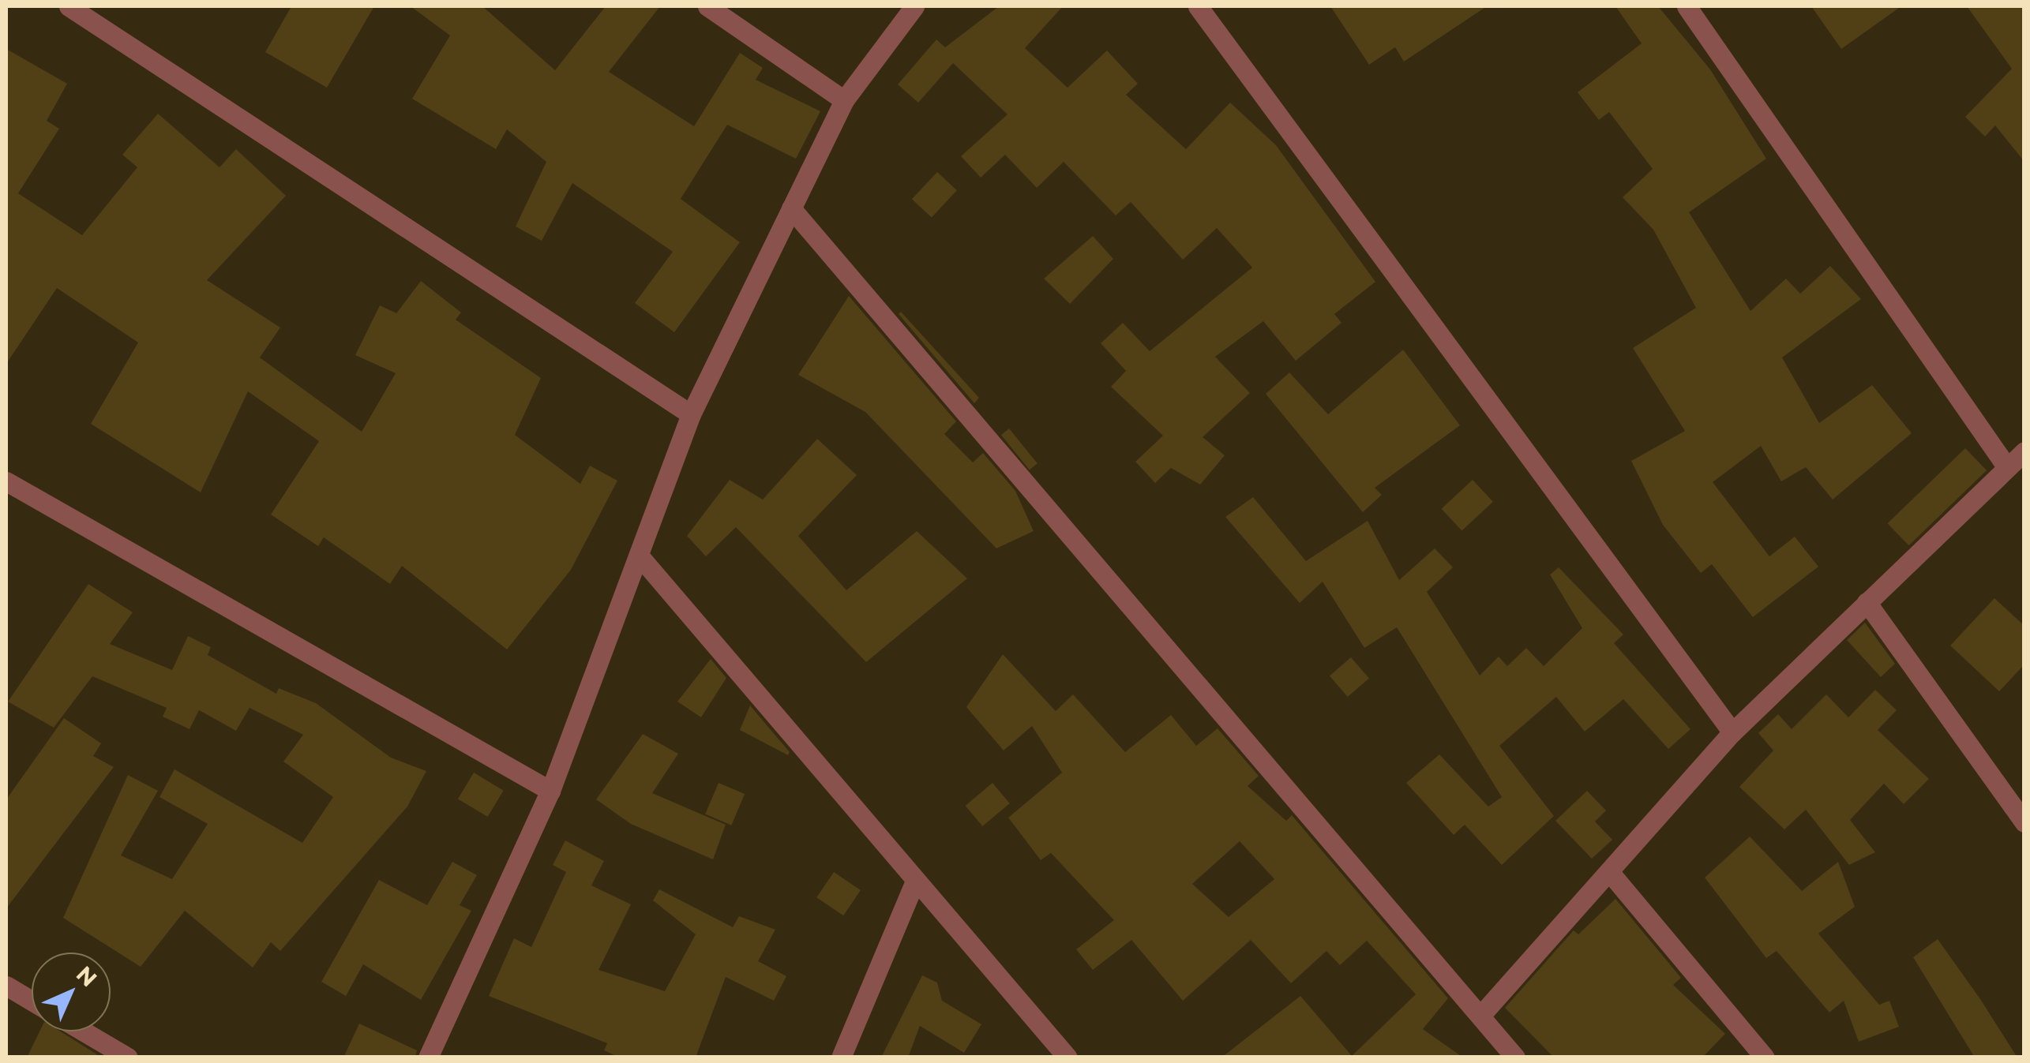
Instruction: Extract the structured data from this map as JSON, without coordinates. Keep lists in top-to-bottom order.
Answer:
{
  "north": "top right"
}
